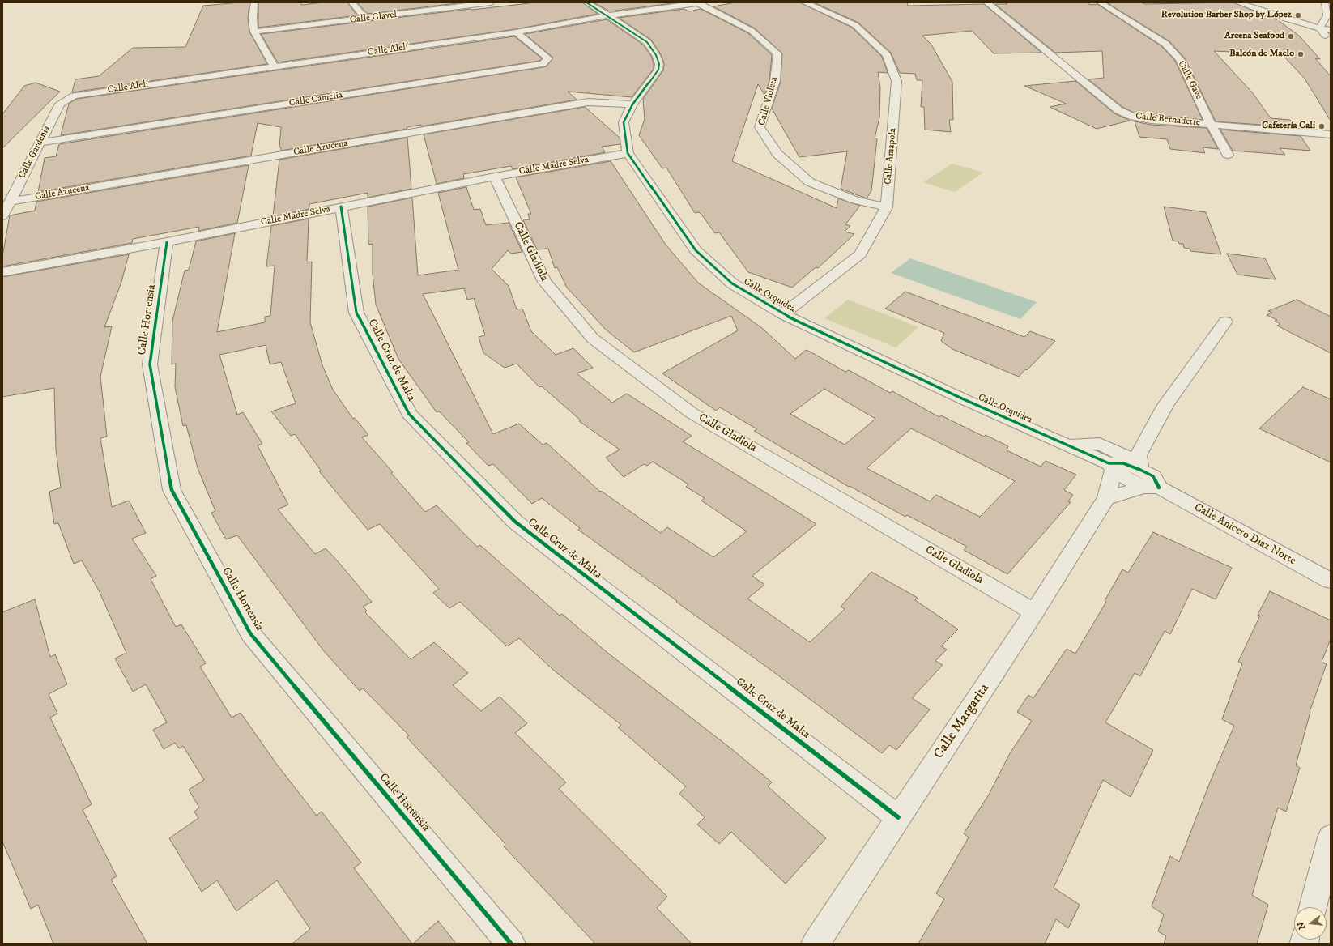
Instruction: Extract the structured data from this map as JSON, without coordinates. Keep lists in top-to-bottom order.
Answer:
{
  "streets": {
    "street": [
      "Calle Clavel",
      "Calle Alelí",
      "Calle Gave",
      "Calle Camelia",
      "Calle Violeta",
      "Calle Bernadette",
      "Calle Azucena",
      "Calle Gardenia",
      "Calle Amapola",
      "Calle Madre Selva",
      "Calle Gladiola",
      "Calle Orquídea",
      "Calle Hortensia",
      "Calle Cruz de Malta",
      "Calle Aniceto Díaz Norte",
      "Calle Margarita"
    ]
  },
  "crossings": [
    ["Calle Alelí", "Calle Camelia"],
    ["Calle Alelí", "Calle Violeta"],
    ["Calle Alelí", "Calle Gardenia"],
    ["Calle Alelí", "Calle Orquídea"],
    ["Calle Gave", "Calle Bernadette"],
    ["Calle Camelia", "Calle Gardenia"],
    ["Calle Violeta", "Calle Amapola"],
    ["Calle Azucena", "Calle Gardenia"],
    ["Calle Azucena", "Calle Orquídea"],
    ["Calle Amapola", "Calle Orquídea"],
    ["Calle Madre Selva", "Calle Gladiola"],
    ["Calle Madre Selva", "Calle Orquídea"],
    ["Calle Madre Selva", "Calle Hortensia"],
    ["Calle Madre Selva", "Calle Cruz de Malta"],
    ["Calle Gladiola", "Calle Margarita"],
    ["Calle Orquídea", "Calle Aniceto Díaz Norte"],
    ["Calle Orquídea", "Calle Margarita"],
    ["Calle Cruz de Malta", "Calle Margarita"],
    ["Calle Aniceto Díaz Norte", "Calle Margarita"]
  ],
  "places": [
    "Revolution Barber Shop by López",
    "Arcena Seafood",
    "Balcón de Maelo",
    "Cafetería Cali"
  ],
  "north": "left"
}
